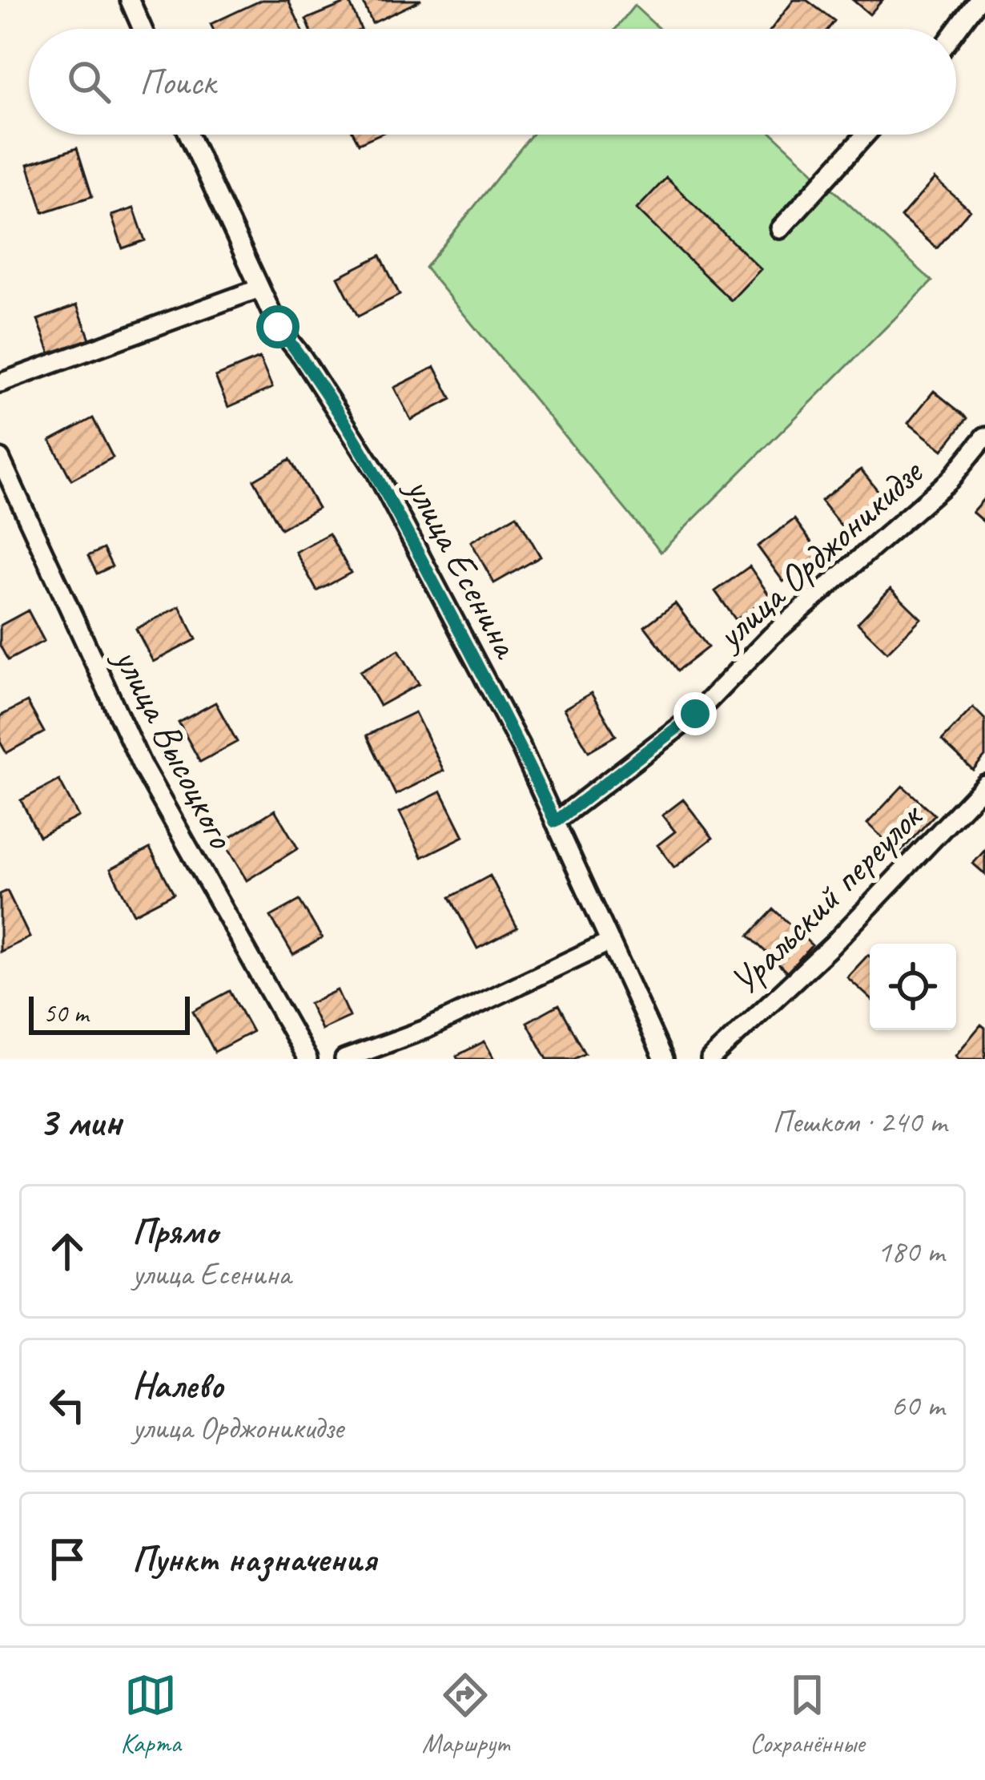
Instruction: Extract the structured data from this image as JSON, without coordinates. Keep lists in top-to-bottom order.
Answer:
{
  "streets": {
    "street": [
      "улица Орджоникидзе",
      "улица Есенина",
      "улица Высоцкого",
      "Уральский переулок"
    ]
  },
  "crossings": [
    ["улица Орджоникидзе", "улица Есенина"]
  ],
  "scale_bar": "50 m",
  "page": {
    "search": "Поиск",
    "scale": "50 m",
    "heading": ["3 мин", "Пешком · 240 m"],
    "list": [
      ["Прямо", "улица Есенина", "180 m"],
      ["Налево", "улица Орджоникидзе", "60 m"],
      "Пункт назначения"
    ],
    "nav": ["Карта", "Маршрут", "Сохранённые"]
  }
}
